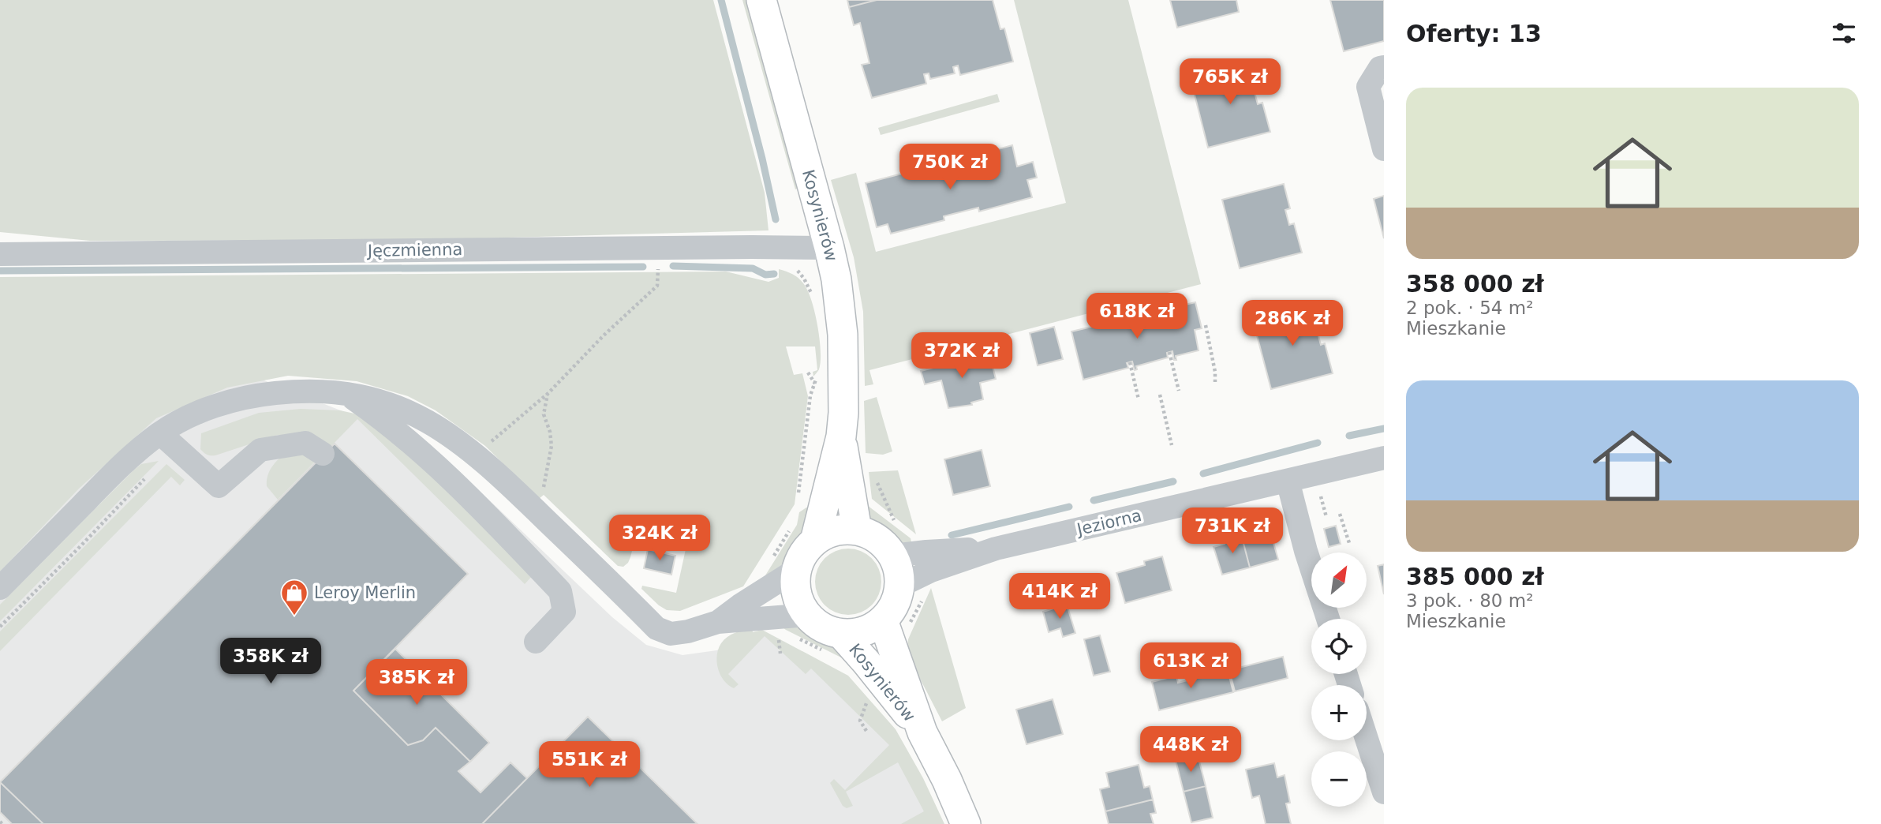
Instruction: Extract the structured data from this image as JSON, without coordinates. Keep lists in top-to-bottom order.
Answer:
{
  "streets": {
    "main road": ["Kosynierów"],
    "street": ["Jęczmienna", "Jeziorna"]
  },
  "crossings": [
    ["Kosynierów", "Jęczmienna"],
    ["Kosynierów", "Jeziorna"]
  ],
  "places": {
    "shop": ["Leroy Merlin"]
  },
  "north": "top right",
  "page": {
    "heading": "Oferty: 13",
    "price": [
      "765K zł",
      "750K zł",
      "618K zł",
      "286K zł",
      "372K zł",
      "731K zł",
      "324K zł",
      "414K zł",
      "358K zł",
      "613K zł",
      "385K zł",
      "448K zł",
      "551K zł"
    ],
    "list": [
      {
        "name": "358 000 zł",
        "note": "2 pok. · 54 m² · Mieszkanie"
      },
      {
        "name": "385 000 zł",
        "note": "3 pok. · 80 m² · Mieszkanie"
      }
    ],
    "map_buttons": ["+", "−"]
  }
}
